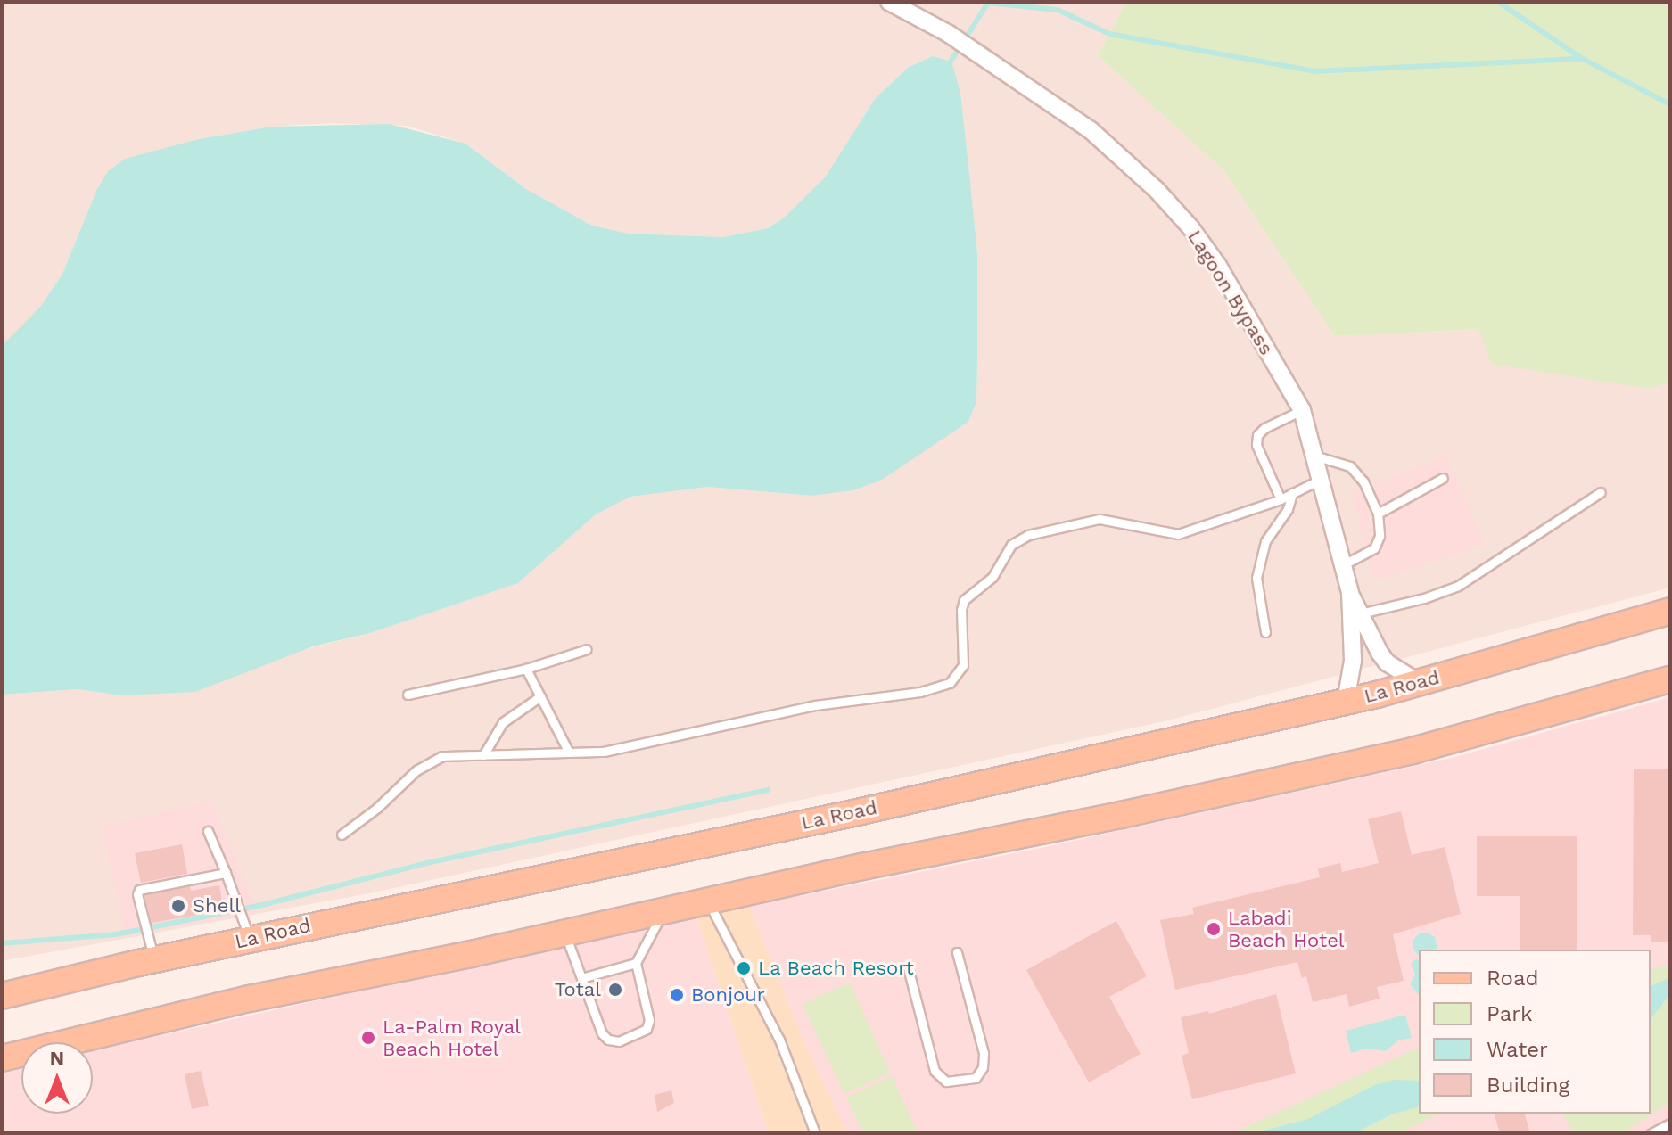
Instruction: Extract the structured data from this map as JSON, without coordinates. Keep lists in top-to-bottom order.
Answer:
{
  "streets": {
    "main road": ["La Road"],
    "street": ["Lagoon Bypass"]
  },
  "crossings": [
    ["Lagoon Bypass", "La Road"]
  ],
  "places": [
    "Shell",
    "Labadi Beach Hotel",
    "La Beach Resort",
    "Total",
    "Bonjour",
    "La-Palm Royal Beach Hotel"
  ],
  "legend": [
    "Road",
    "Park",
    "Water",
    "Building"
  ],
  "north": "top"
}
